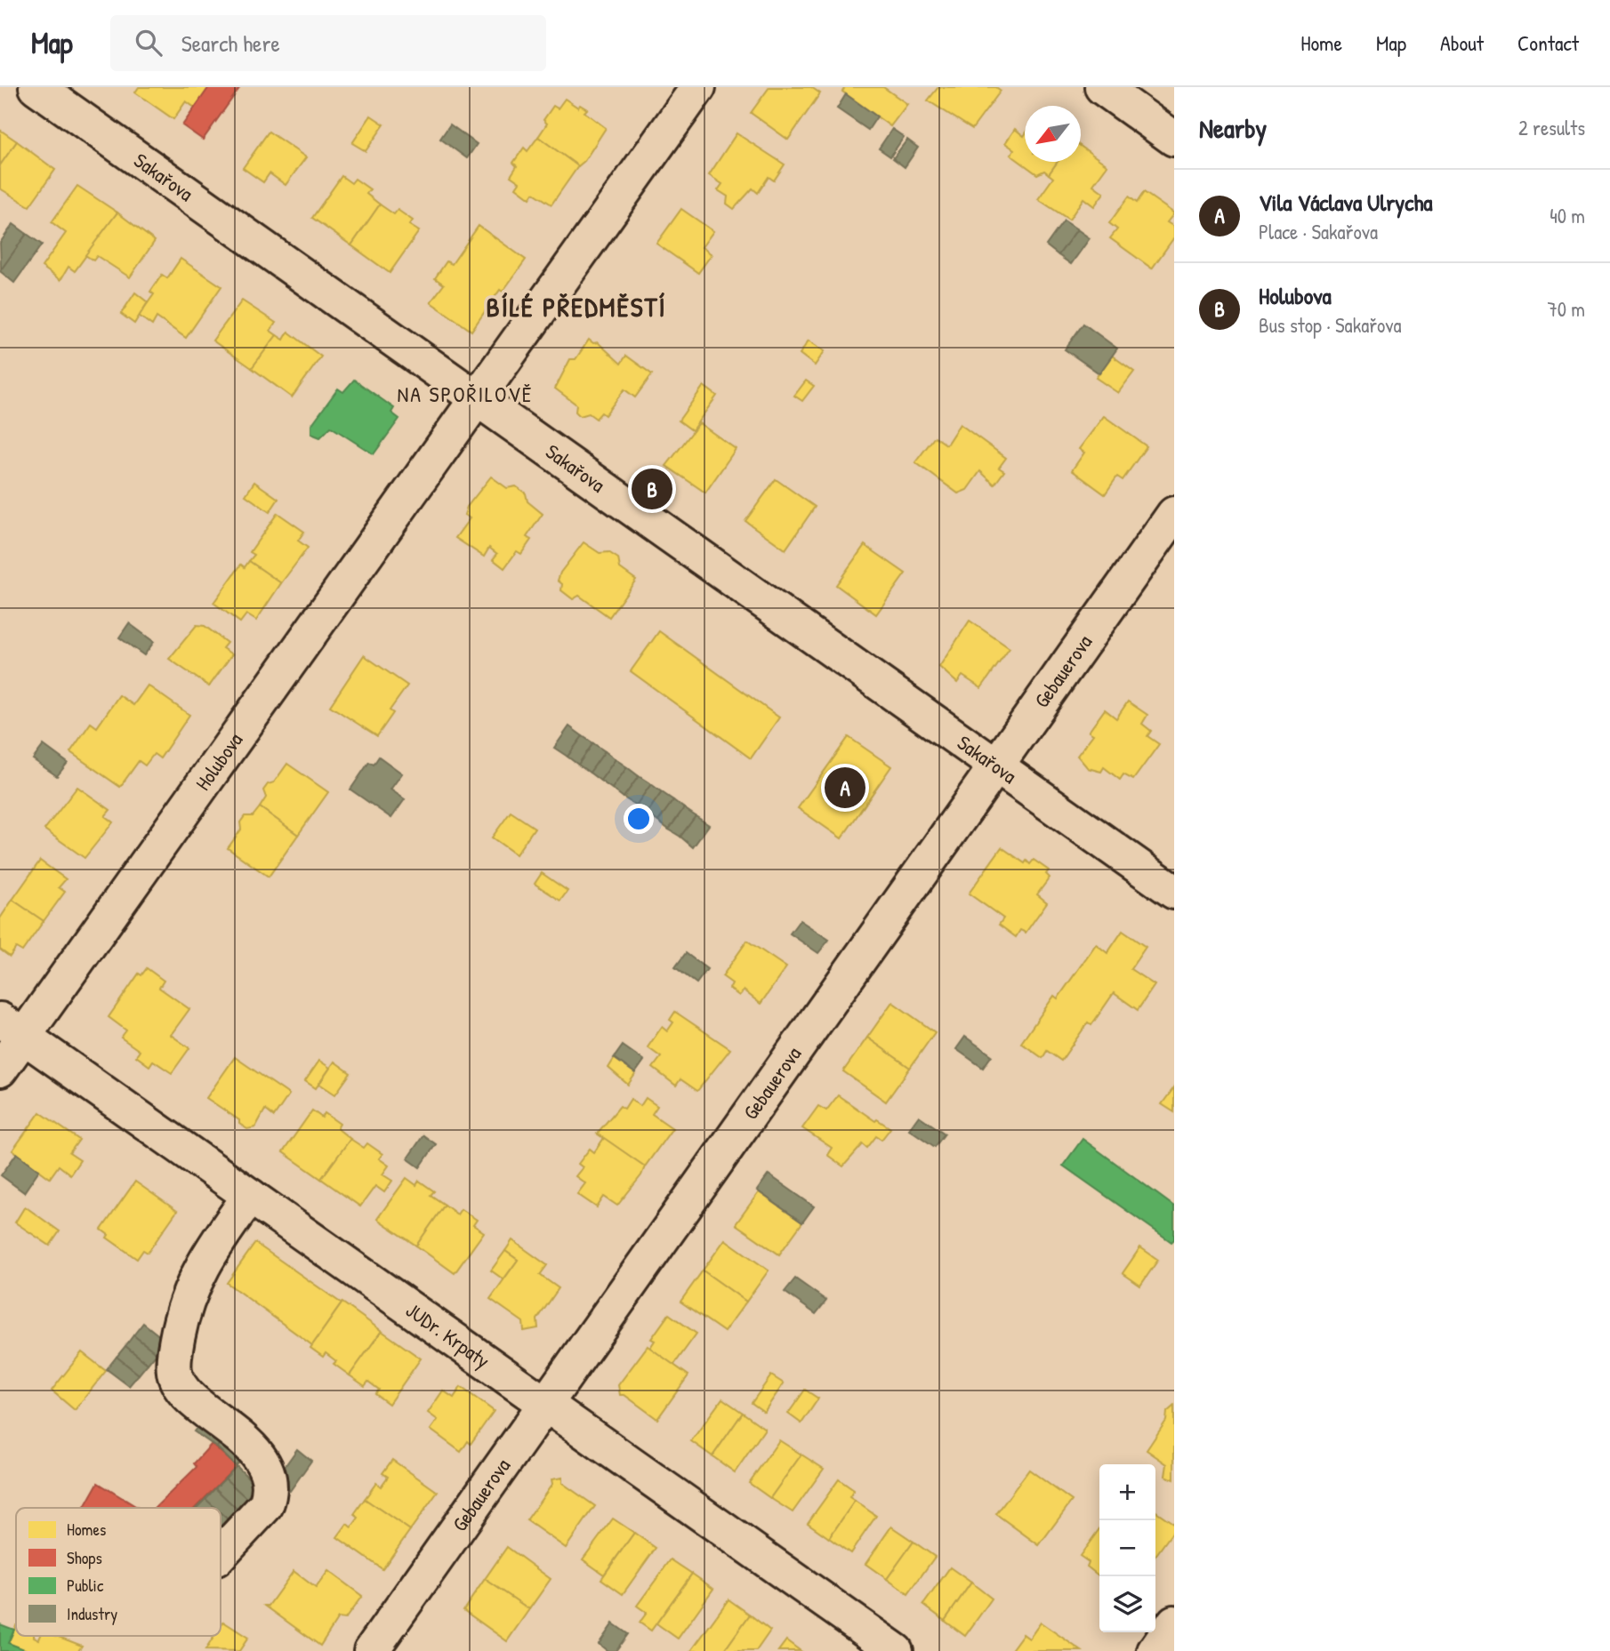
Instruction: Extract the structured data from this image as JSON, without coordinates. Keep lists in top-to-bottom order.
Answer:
{
  "streets": {
    "street": [
      "Sakařova",
      "Gebauerova",
      "Holubova",
      "JUDr. Krpaty"
    ]
  },
  "crossings": [
    ["Sakařova", "Gebauerova"],
    ["Sakařova", "Holubova"],
    ["Gebauerova", "JUDr. Krpaty"],
    ["Holubova", "JUDr. Krpaty"]
  ],
  "districts": ["BÍLÉ PŘEDMĚSTÍ", "NA SPOŘILOVĚ"],
  "legend": [
    "Homes",
    "Shops",
    "Public",
    "Industry"
  ],
  "north": "bottom left",
  "page": {
    "header": "Map",
    "search": "Search here",
    "nav": [
      "Home",
      "Map",
      "About",
      "Contact"
    ],
    "heading": ["Nearby", "2 results"],
    "list": [
      {
        "mark": "A",
        "name": "Vila Václava Ulrycha",
        "note": "Place · Sakařova",
        "value": "40 m"
      },
      {
        "mark": "B",
        "name": "Holubova",
        "note": "Bus stop · Sakařova",
        "value": "70 m"
      }
    ],
    "pins": ["B", "A"],
    "map_buttons": ["+", "−"]
  }
}
